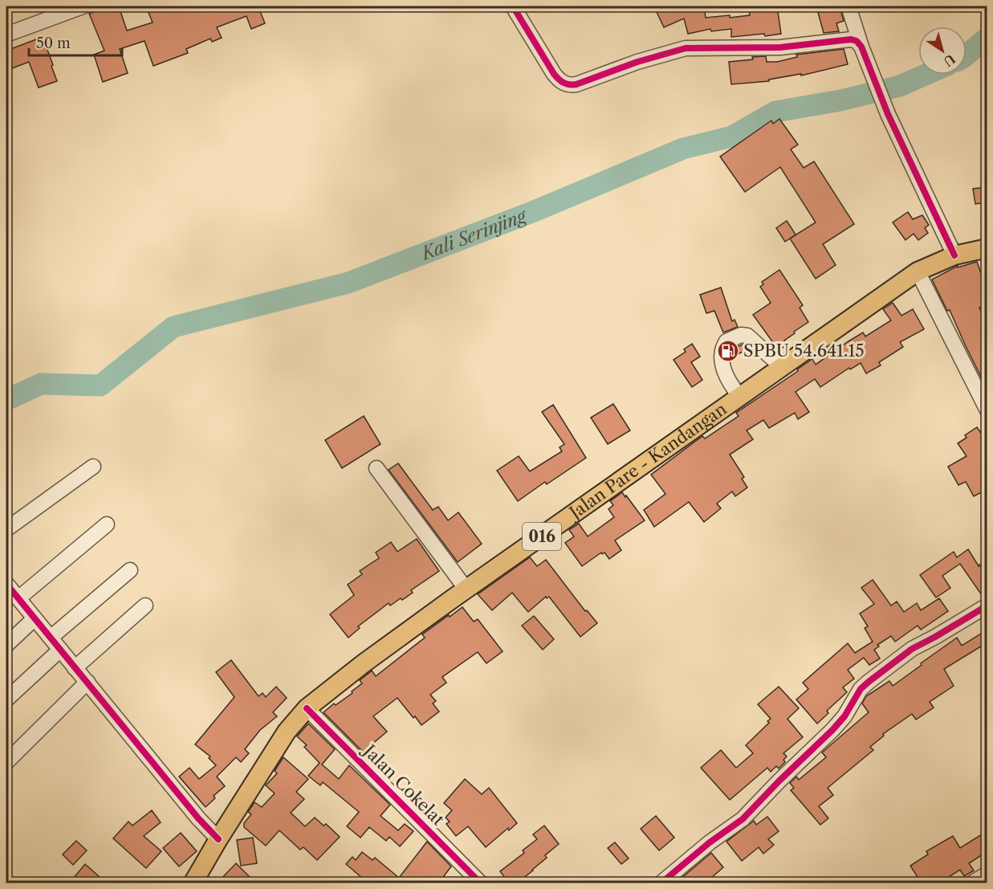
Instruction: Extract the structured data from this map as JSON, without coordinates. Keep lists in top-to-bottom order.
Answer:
{
  "streets": {
    "main road": ["Jalan Pare - Kandangan", "016"],
    "street": ["Jalan Cokelat"]
  },
  "crossings": [
    ["Jalan Pare - Kandangan", "016"],
    ["Jalan Pare - Kandangan", "Jalan Cokelat"]
  ],
  "water": ["Kali Serinjing"],
  "places": {
    "fuel station": ["SPBU 54.641.15"]
  },
  "scale_bar": "50 m",
  "north": "bottom right"
}
